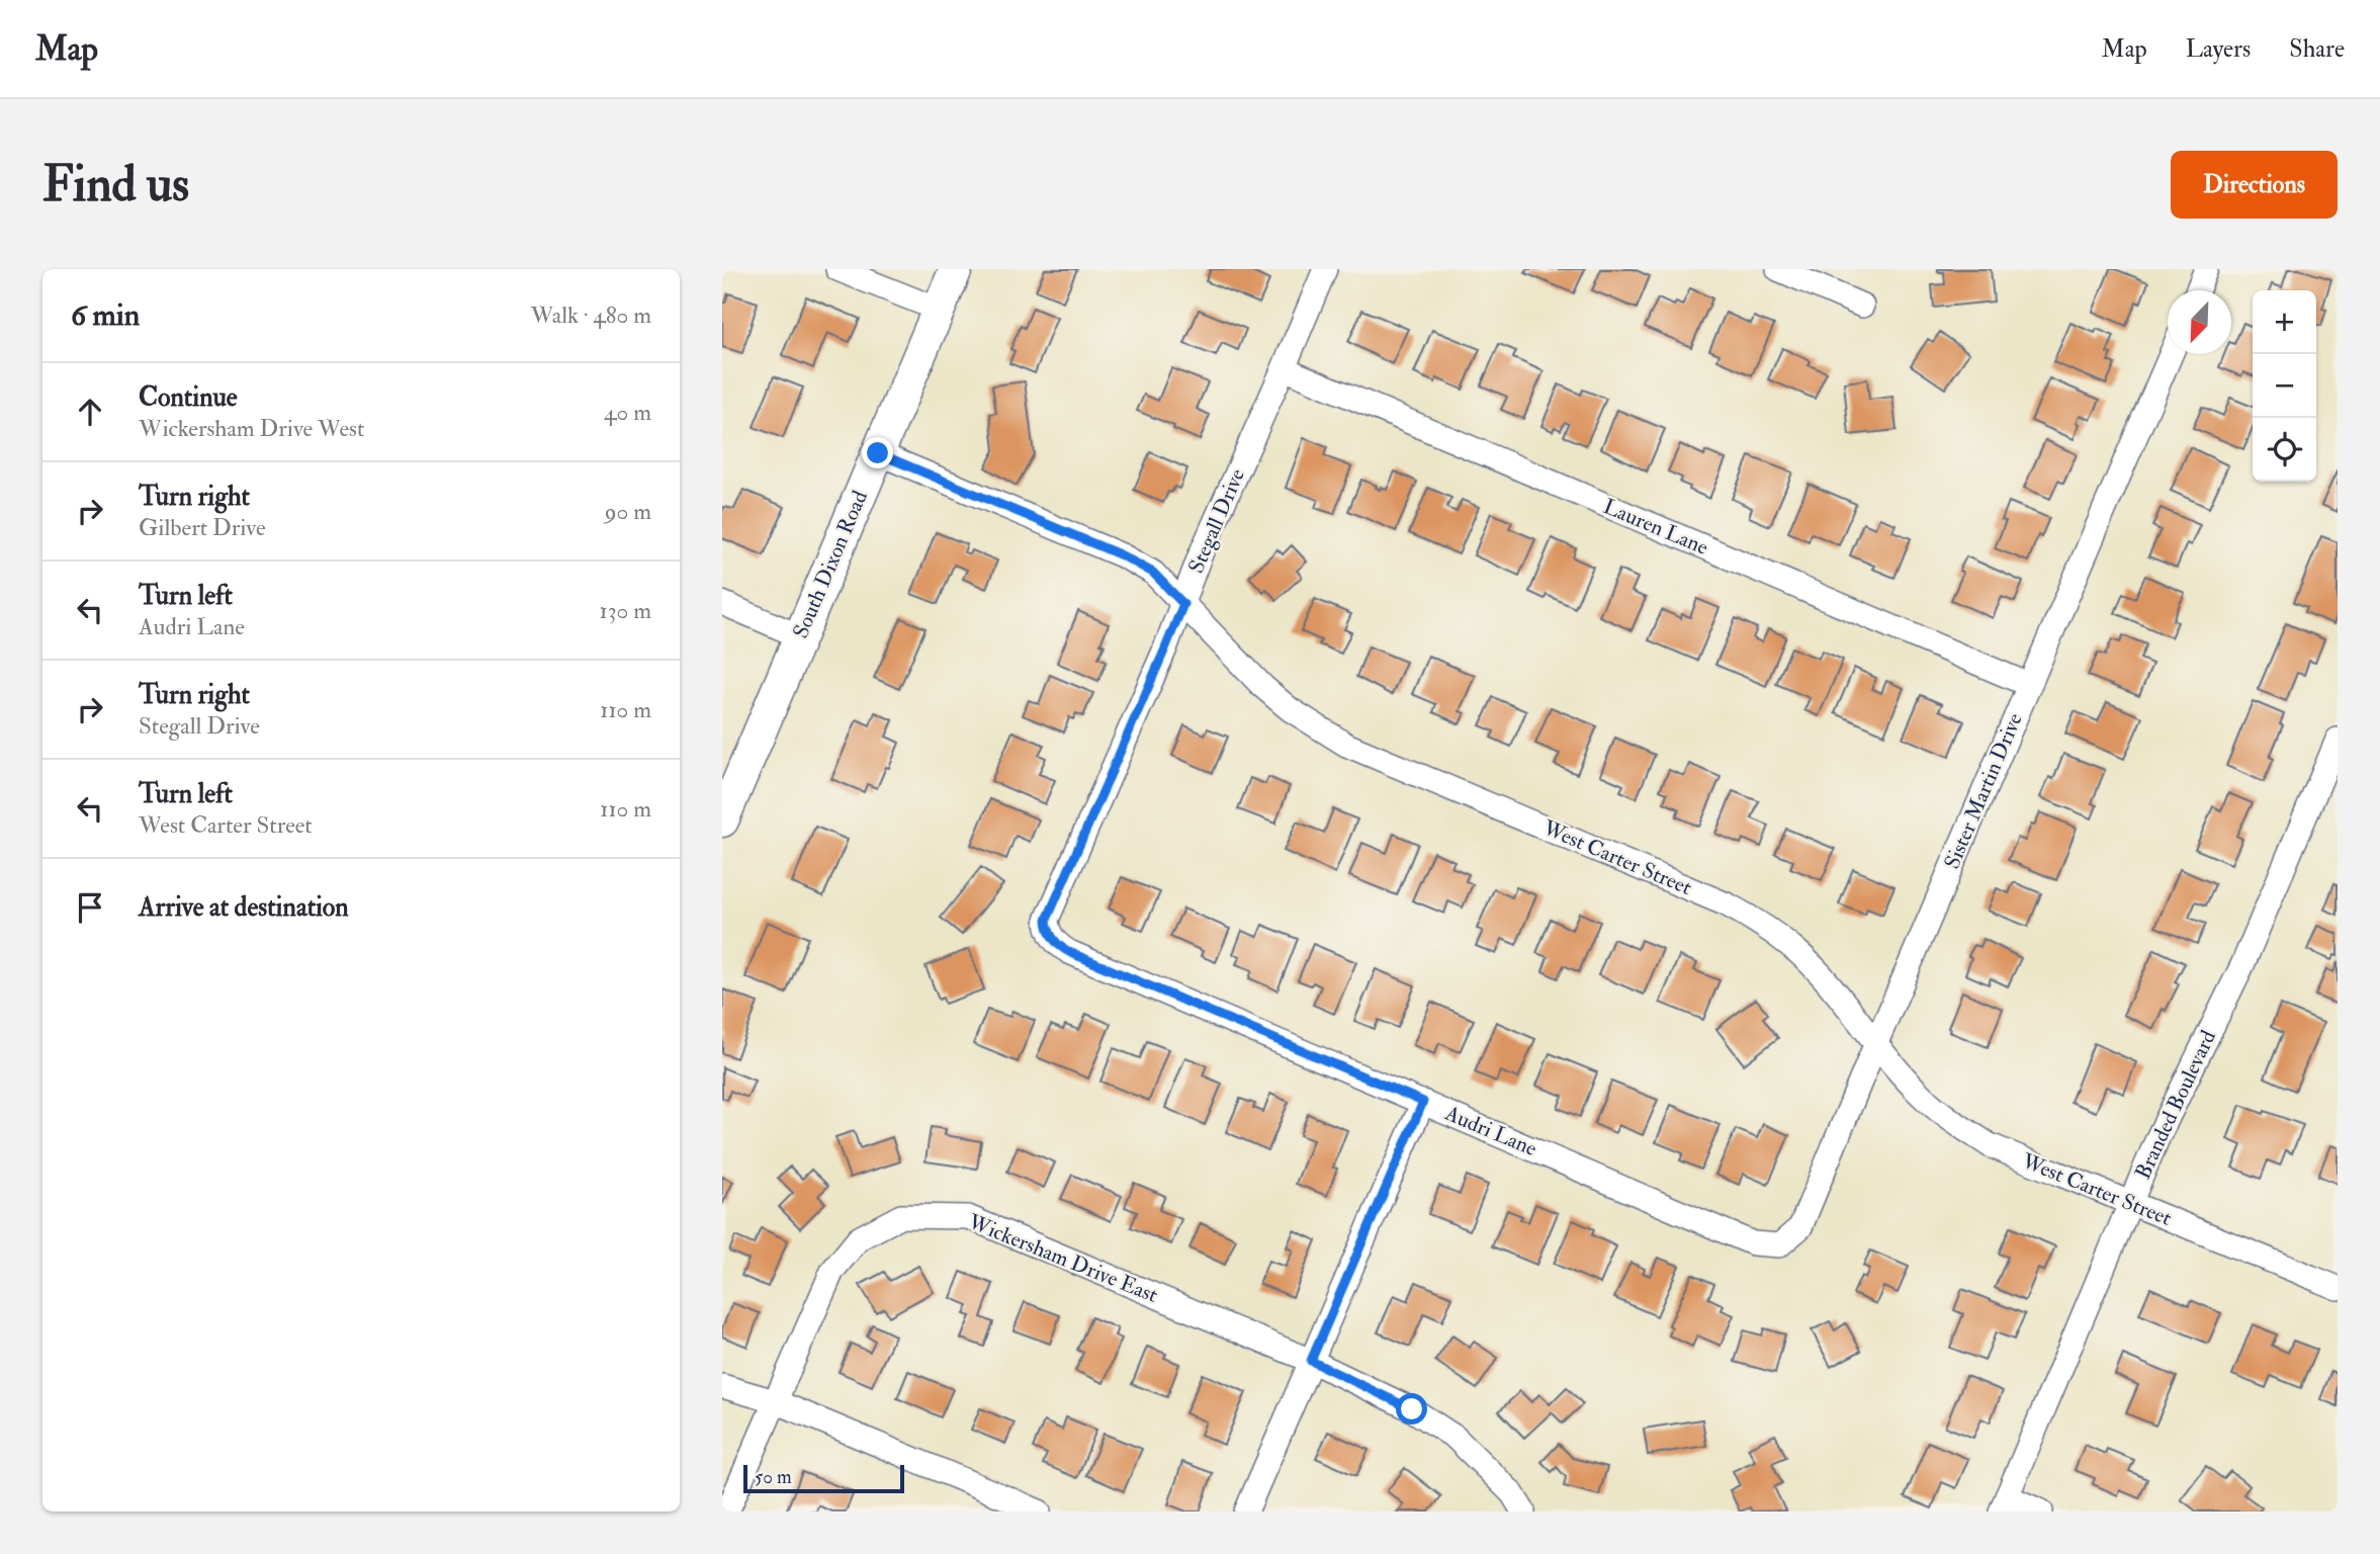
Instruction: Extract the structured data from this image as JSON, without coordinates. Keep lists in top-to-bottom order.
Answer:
{
  "streets": {
    "main road": ["South Dixon Road"],
    "street": [
      "Stegall Drive",
      "Lauren Lane",
      "Sister Martin Drive",
      "West Carter Street",
      "Branded Boulevard",
      "Audri Lane",
      "Wickersham Drive East"
    ]
  },
  "crossings": [
    ["Stegall Drive", "Lauren Lane"],
    ["Stegall Drive", "West Carter Street"],
    ["Stegall Drive", "Audri Lane"],
    ["Lauren Lane", "Sister Martin Drive"],
    ["South Dixon Road", "West Carter Street"],
    ["Sister Martin Drive", "West Carter Street"],
    ["Sister Martin Drive", "Audri Lane"],
    ["West Carter Street", "Branded Boulevard"]
  ],
  "scale_bar": "50 m",
  "north": "bottom left",
  "page": {
    "header": "Map",
    "nav": ["Map", "Layers", "Share"],
    "buttons": "Directions",
    "title": "Find us",
    "heading": ["6 min", "Walk · 480 m"],
    "map_buttons": ["+", "−"],
    "list": [
      ["Continue", "Wickersham Drive West", "40 m"],
      ["Turn right", "Gilbert Drive", "90 m"],
      ["Turn left", "Audri Lane", "130 m"],
      ["Turn right", "Stegall Drive", "110 m"],
      ["Turn left", "West Carter Street", "110 m"],
      "Arrive at destination"
    ],
    "scale": "50 m"
  }
}
